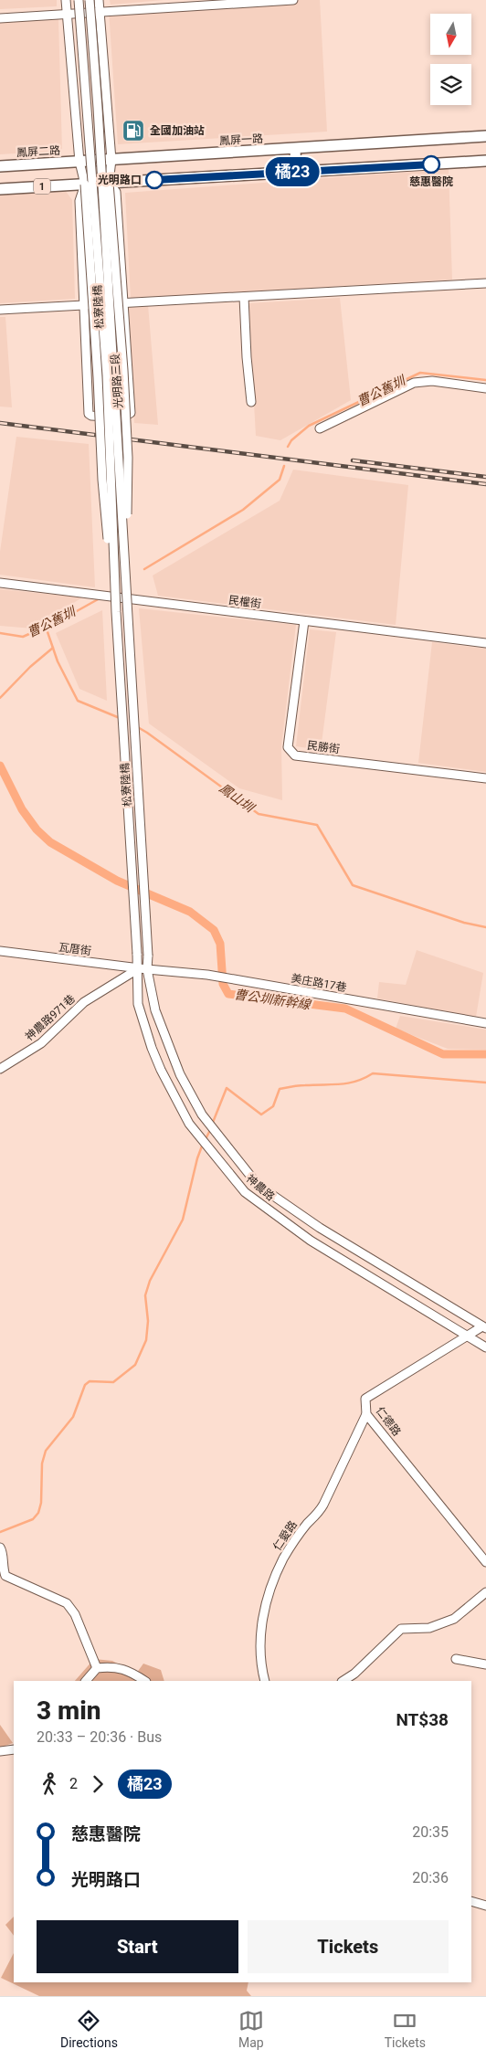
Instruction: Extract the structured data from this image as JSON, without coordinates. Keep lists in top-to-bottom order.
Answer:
{
  "streets": {
    "main road": ["鳳屏一路", "鳳屏二路", "1"],
    "street": [
      "松寮陸橋",
      "光明路三段",
      "民權街",
      "民勝街",
      "瓦厝街",
      "美庄路17巷",
      "神農路971巷",
      "神農路",
      "仁德路",
      "仁愛路"
    ]
  },
  "crossings": [
    ["鳳屏一路", "鳳屏二路"],
    ["鳳屏一路", "光明路三段"],
    ["鳳屏二路", "光明路三段"],
    ["1", "松寮陸橋"],
    ["1", "光明路三段"],
    ["松寮陸橋", "光明路三段"],
    ["松寮陸橋", "神農路"],
    ["民權街", "民勝街"],
    ["瓦厝街", "美庄路17巷"],
    ["瓦厝街", "神農路971巷"],
    ["瓦厝街", "神農路"],
    ["美庄路17巷", "神農路"],
    ["神農路971巷", "神農路"],
    ["神農路", "仁德路"],
    ["仁德路", "仁愛路"]
  ],
  "water": ["曹公舊圳", "鳳山圳", "曹公圳新幹線"],
  "places": {
    "fuel station": ["全國加油站"],
    "other": ["慈惠醫院", "光明路口"]
  },
  "lines": ["bus line 橘23"],
  "north": "bottom",
  "page": {
    "on_map": "橘23",
    "heading": ["3 min", "20:33 – 20:36 · Bus", "NT$38"],
    "legs": ["2", "橘23"],
    "list": [
      {
        "name": "慈惠醫院",
        "value": "20:35"
      },
      {
        "name": "光明路口",
        "value": "20:36"
      }
    ],
    "buttons": ["Start", "Tickets"],
    "tabs": ["Directions", "Map", "Tickets"]
  }
}
